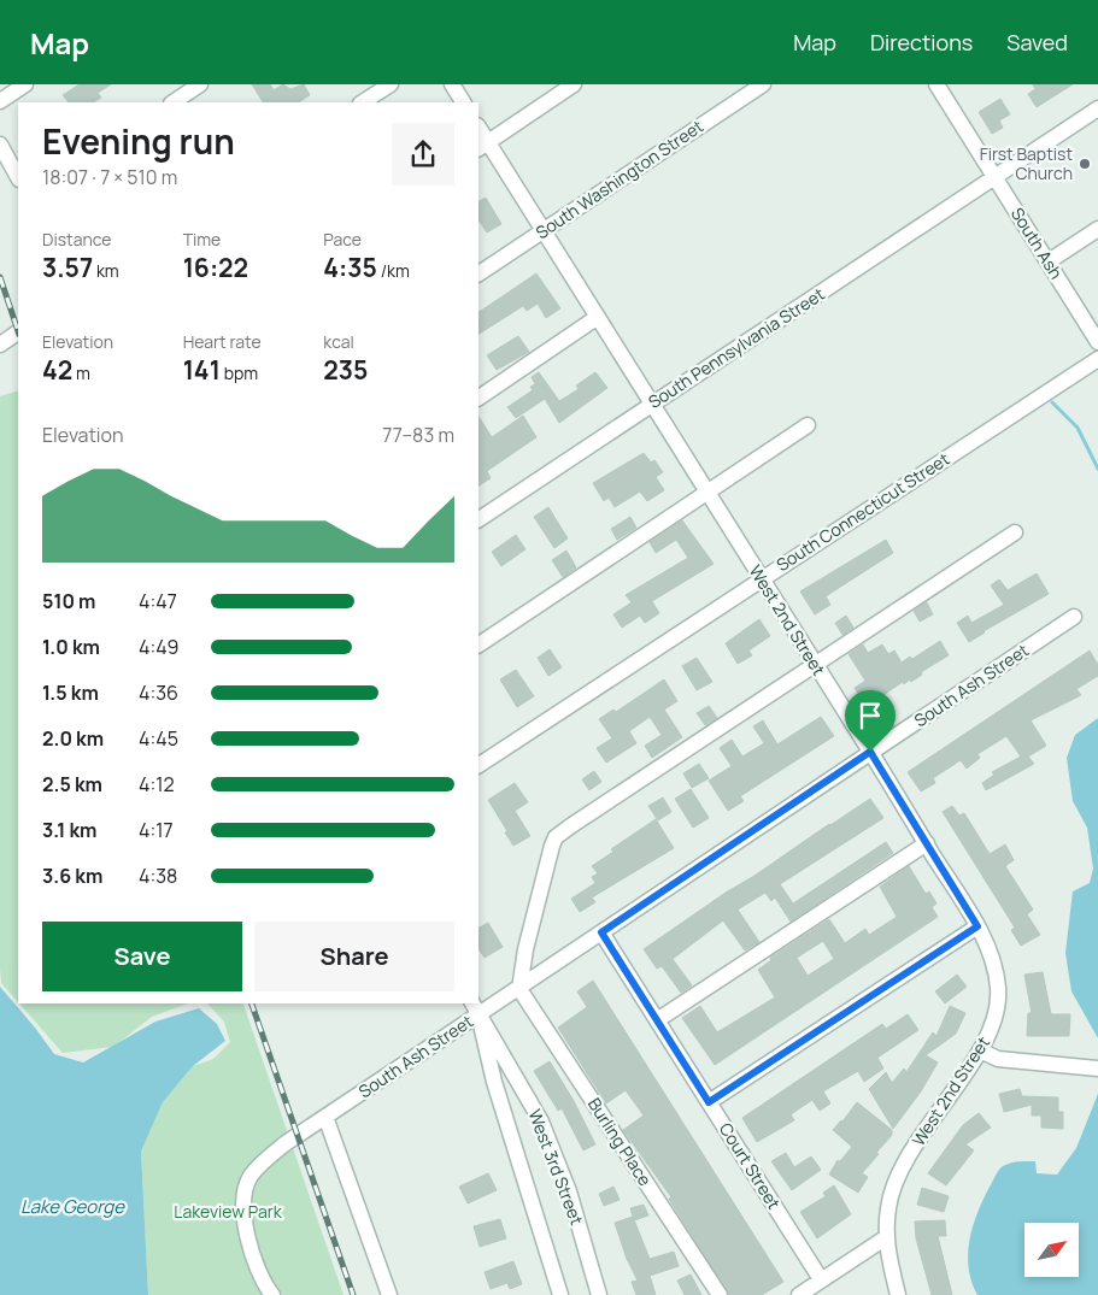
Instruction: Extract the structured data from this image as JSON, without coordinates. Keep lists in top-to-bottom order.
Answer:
{
  "streets": {
    "street": [
      "South Washington Street",
      "South Ash",
      "South Pennsylvania Street",
      "South Connecticut Street",
      "West 2nd Street",
      "South Ash Street",
      "Burling Place",
      "Court Street",
      "West 3rd Street"
    ]
  },
  "crossings": [
    ["South Washington Street", "West 2nd Street"],
    ["South Ash", "South Pennsylvania Street"],
    ["South Pennsylvania Street", "West 2nd Street"],
    ["South Connecticut Street", "West 2nd Street"],
    ["West 2nd Street", "South Ash Street"],
    ["South Ash Street", "Burling Place"],
    ["South Ash Street", "Court Street"],
    ["South Ash Street", "West 3rd Street"]
  ],
  "water": ["Lake George"],
  "parks": ["Lakeview Park"],
  "places": ["First Baptist Church"],
  "north": "top right",
  "page": {
    "header": "Map",
    "nav": ["Map", "Directions", "Saved"],
    "heading": ["Evening run", "18:07 · 7 × 510 m"],
    "stats": [
      ["Distance", "3.57 km"],
      ["Time", "16:22"],
      ["Pace", "4:35 /km"],
      ["Elevation", "42 m"],
      ["Heart rate", "141 bpm"],
      ["kcal", "235"]
    ],
    "chart": ["Elevation", "77–83 m"],
    "list": [
      {
        "name": "510 m",
        "note": "4:47"
      },
      {
        "name": "1.0 km",
        "note": "4:49"
      },
      {
        "name": "1.5 km",
        "note": "4:36"
      },
      {
        "name": "2.0 km",
        "note": "4:45"
      },
      {
        "name": "2.5 km",
        "note": "4:12"
      },
      {
        "name": "3.1 km",
        "note": "4:17"
      },
      {
        "name": "3.6 km",
        "note": "4:38"
      }
    ],
    "buttons": ["Save", "Share"]
  }
}
